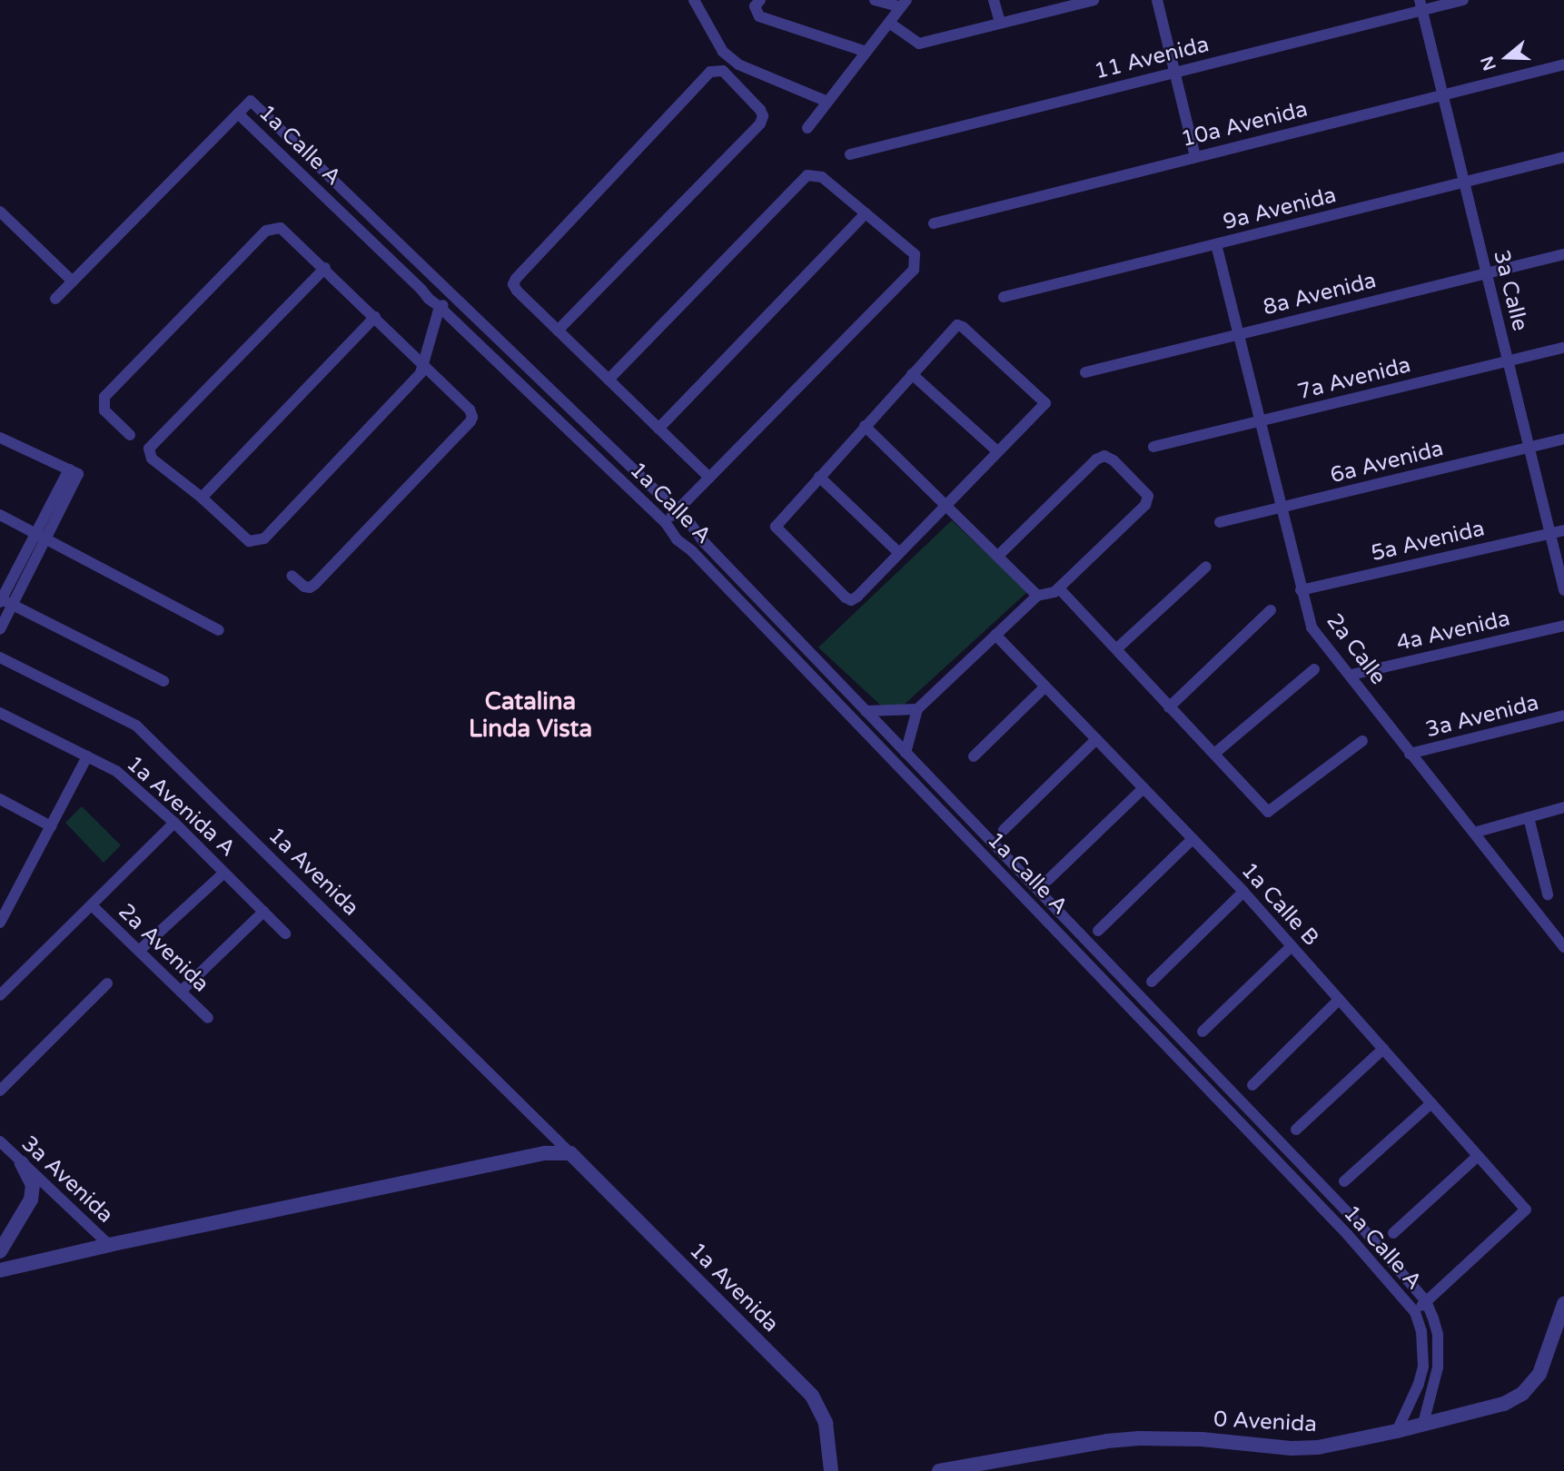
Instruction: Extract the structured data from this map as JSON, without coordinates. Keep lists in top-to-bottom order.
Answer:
{
  "streets": {
    "street": [
      "11 Avenida",
      "10a Avenida",
      "1a Calle A",
      "9a Avenida",
      "3a Calle",
      "8a Avenida",
      "7a Avenida",
      "6a Avenida",
      "5a Avenida",
      "4a Avenida",
      "2a Calle",
      "3a Avenida",
      "1a Avenida A",
      "1a Avenida",
      "1a Calle B",
      "2a Avenida",
      "0 Avenida"
    ]
  },
  "crossings": [
    ["11 Avenida", "3a Calle"],
    ["10a Avenida", "3a Calle"],
    ["1a Calle A", "1a Calle B"],
    ["1a Calle A", "0 Avenida"],
    ["9a Avenida", "3a Calle"],
    ["9a Avenida", "2a Calle"],
    ["3a Calle", "8a Avenida"],
    ["3a Calle", "7a Avenida"],
    ["3a Calle", "6a Avenida"],
    ["3a Calle", "5a Avenida"],
    ["8a Avenida", "2a Calle"],
    ["7a Avenida", "2a Calle"],
    ["6a Avenida", "2a Calle"],
    ["5a Avenida", "2a Calle"],
    ["4a Avenida", "2a Calle"],
    ["2a Calle", "3a Avenida"]
  ],
  "districts": ["Catalina Linda Vista"],
  "north": "left"
}
